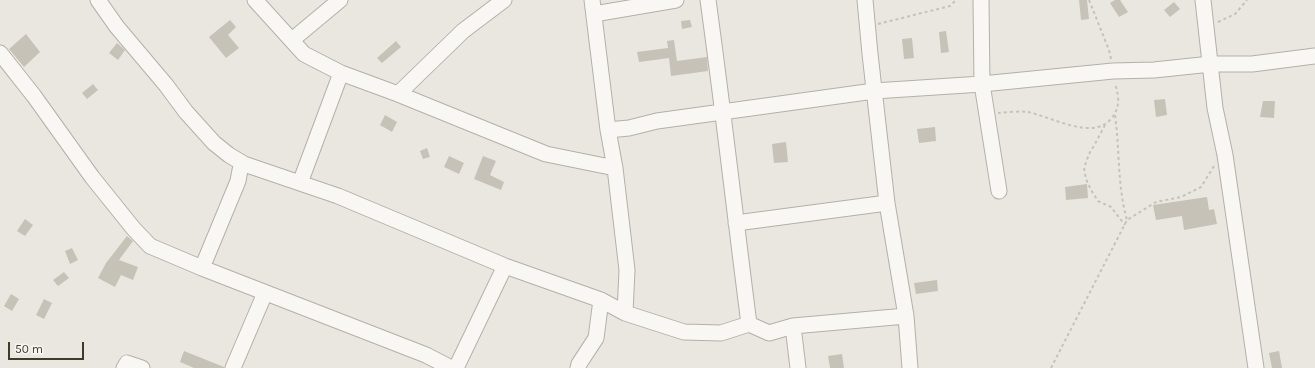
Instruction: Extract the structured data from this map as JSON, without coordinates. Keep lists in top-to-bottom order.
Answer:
{
  "scale_bar": "50 m"
}
